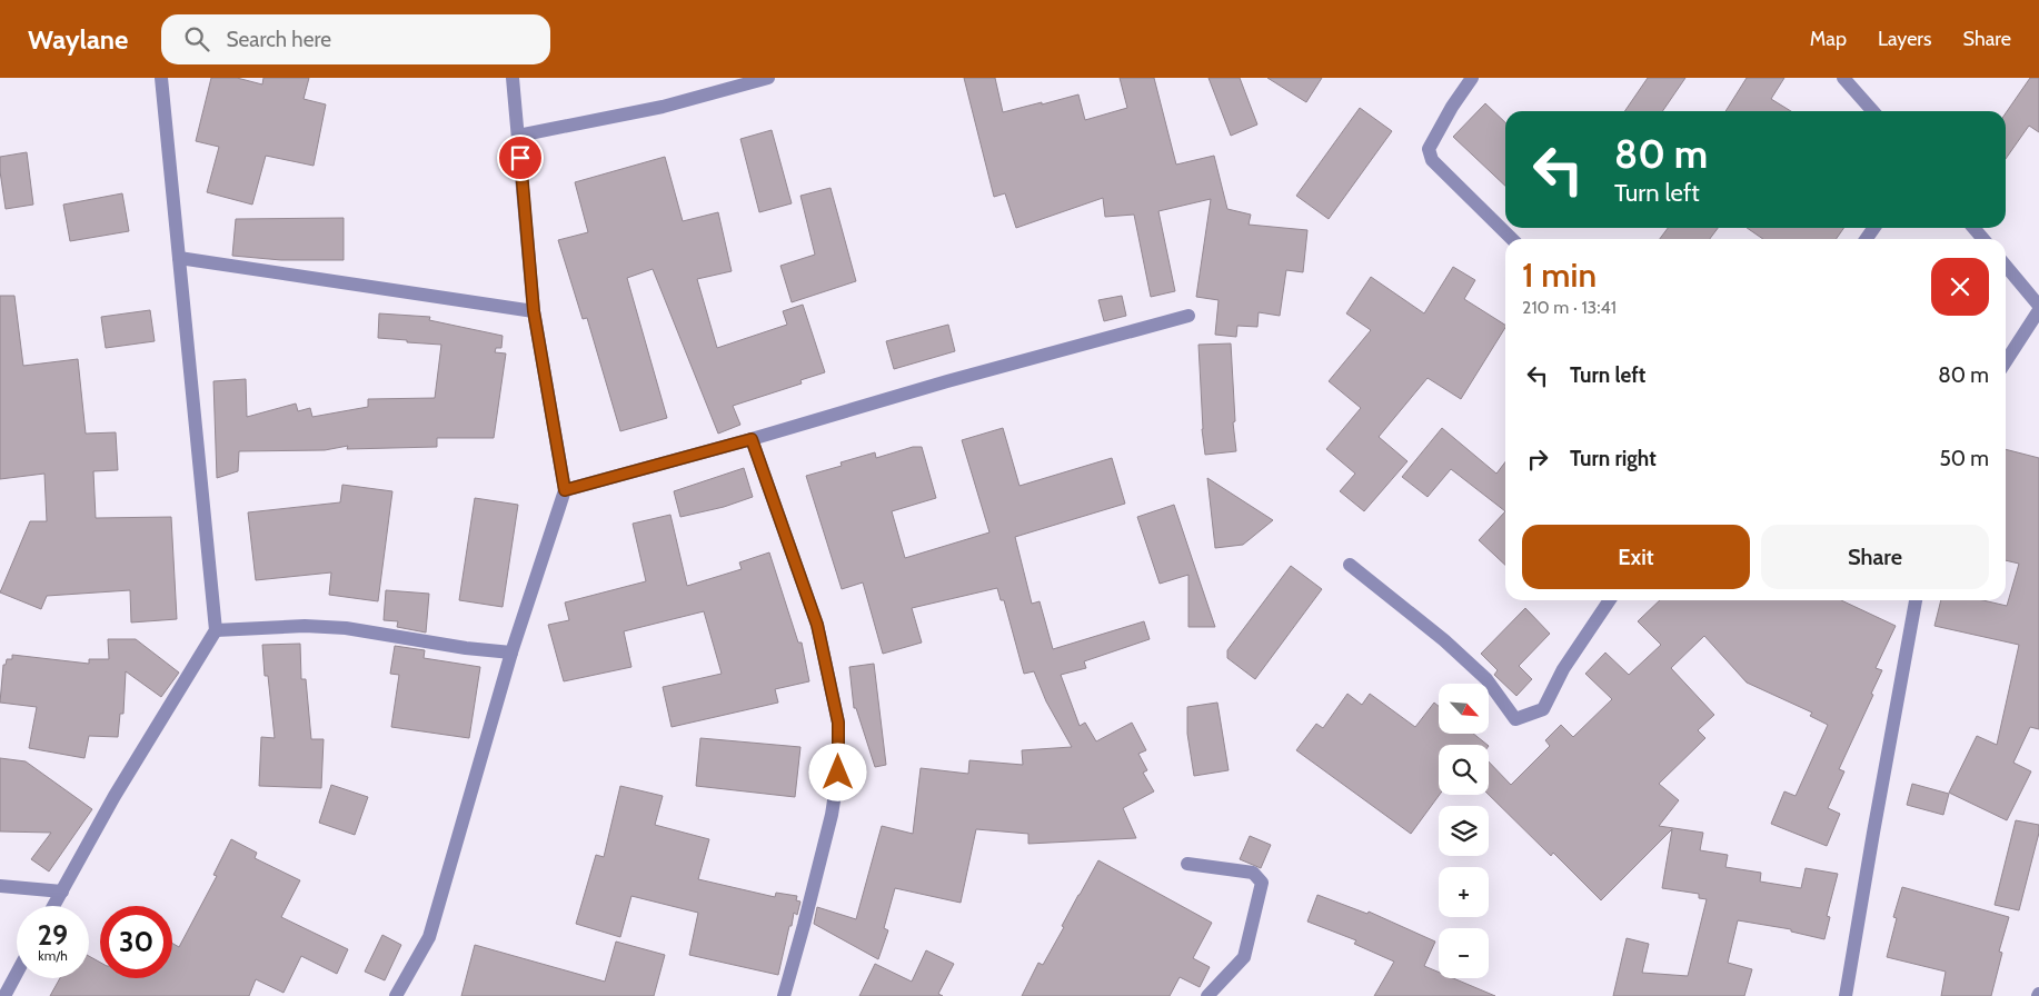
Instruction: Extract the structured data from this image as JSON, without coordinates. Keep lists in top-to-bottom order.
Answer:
{
  "north": "bottom right",
  "page": {
    "header": "Waylane",
    "search": "Search here",
    "nav": ["Map", "Layers", "Share"],
    "turn": ["80 m", "Turn left"],
    "heading": ["1 min", "210 m · 13:41"],
    "list": [
      {
        "name": "Turn left",
        "value": "80 m"
      },
      {
        "name": "Turn right",
        "value": "50 m"
      }
    ],
    "buttons": ["Exit", "Share"],
    "map_buttons": ["+", "−"],
    "speed": "29 km/h",
    "limit": "30"
  }
}
